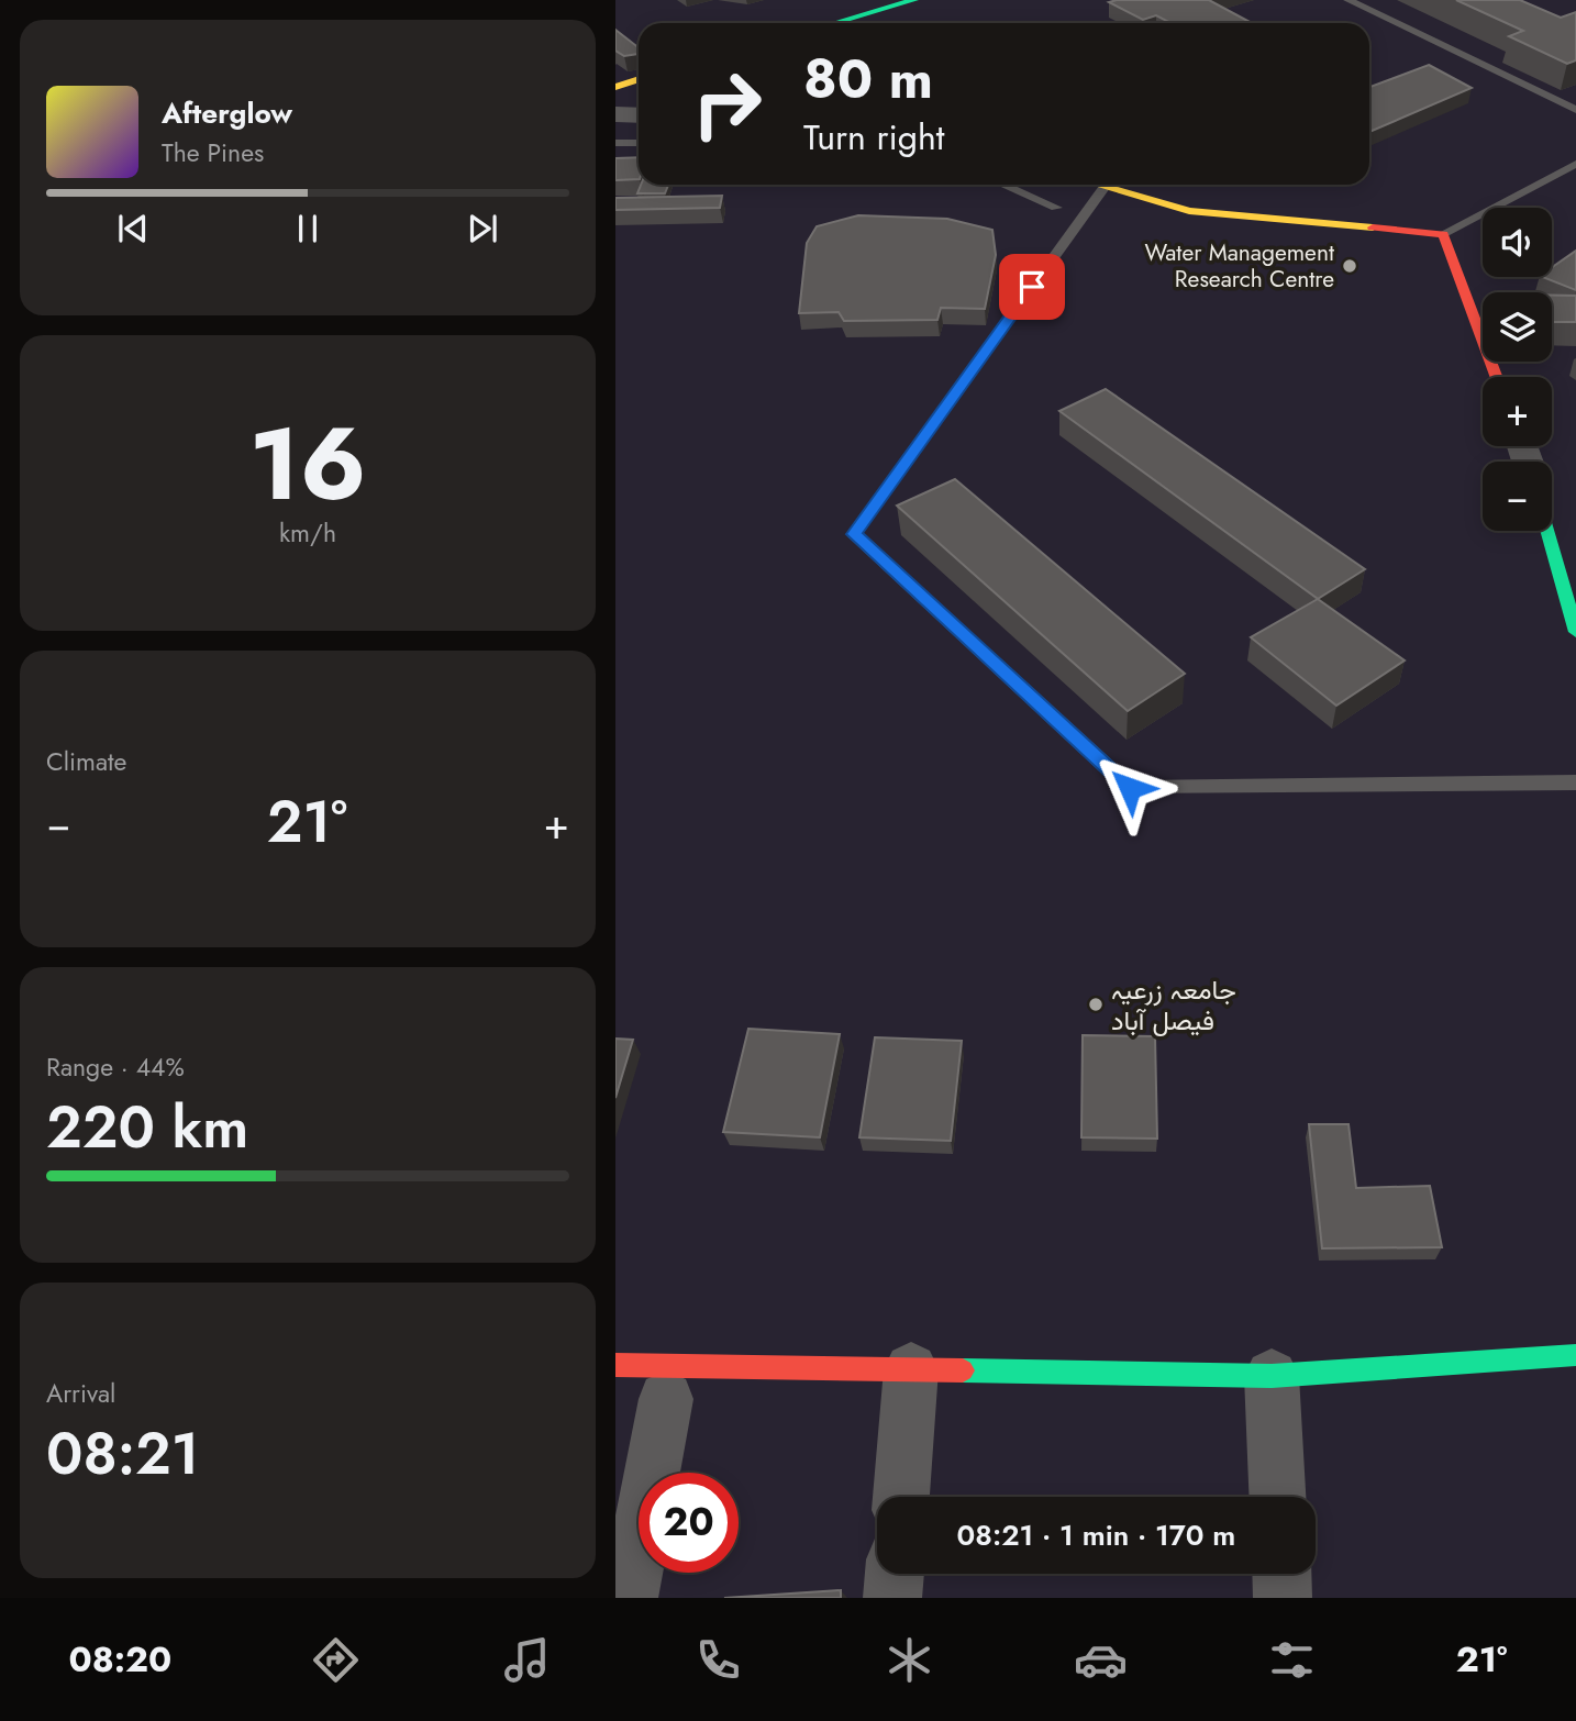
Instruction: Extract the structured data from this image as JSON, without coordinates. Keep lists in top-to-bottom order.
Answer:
{
  "places": ["Water Management Research Centre", "جامعہ زرعیہ فیصل آباد"],
  "page": {
    "turn": ["80 m", "Turn right"],
    "song": ["Afterglow", "The Pines"],
    "map_buttons": ["+", "−"],
    "tile": [
      ["16", "km/h"],
      "Climate",
      ["Range · 44%", "220 km"],
      ["Arrival", "08:21"]
    ],
    "heat": ["−", "21°", "+"],
    "limit": "20",
    "trip": "08:21 · 1 min · 170 m",
    "tabs": ["08:20", "21°"]
  }
}
